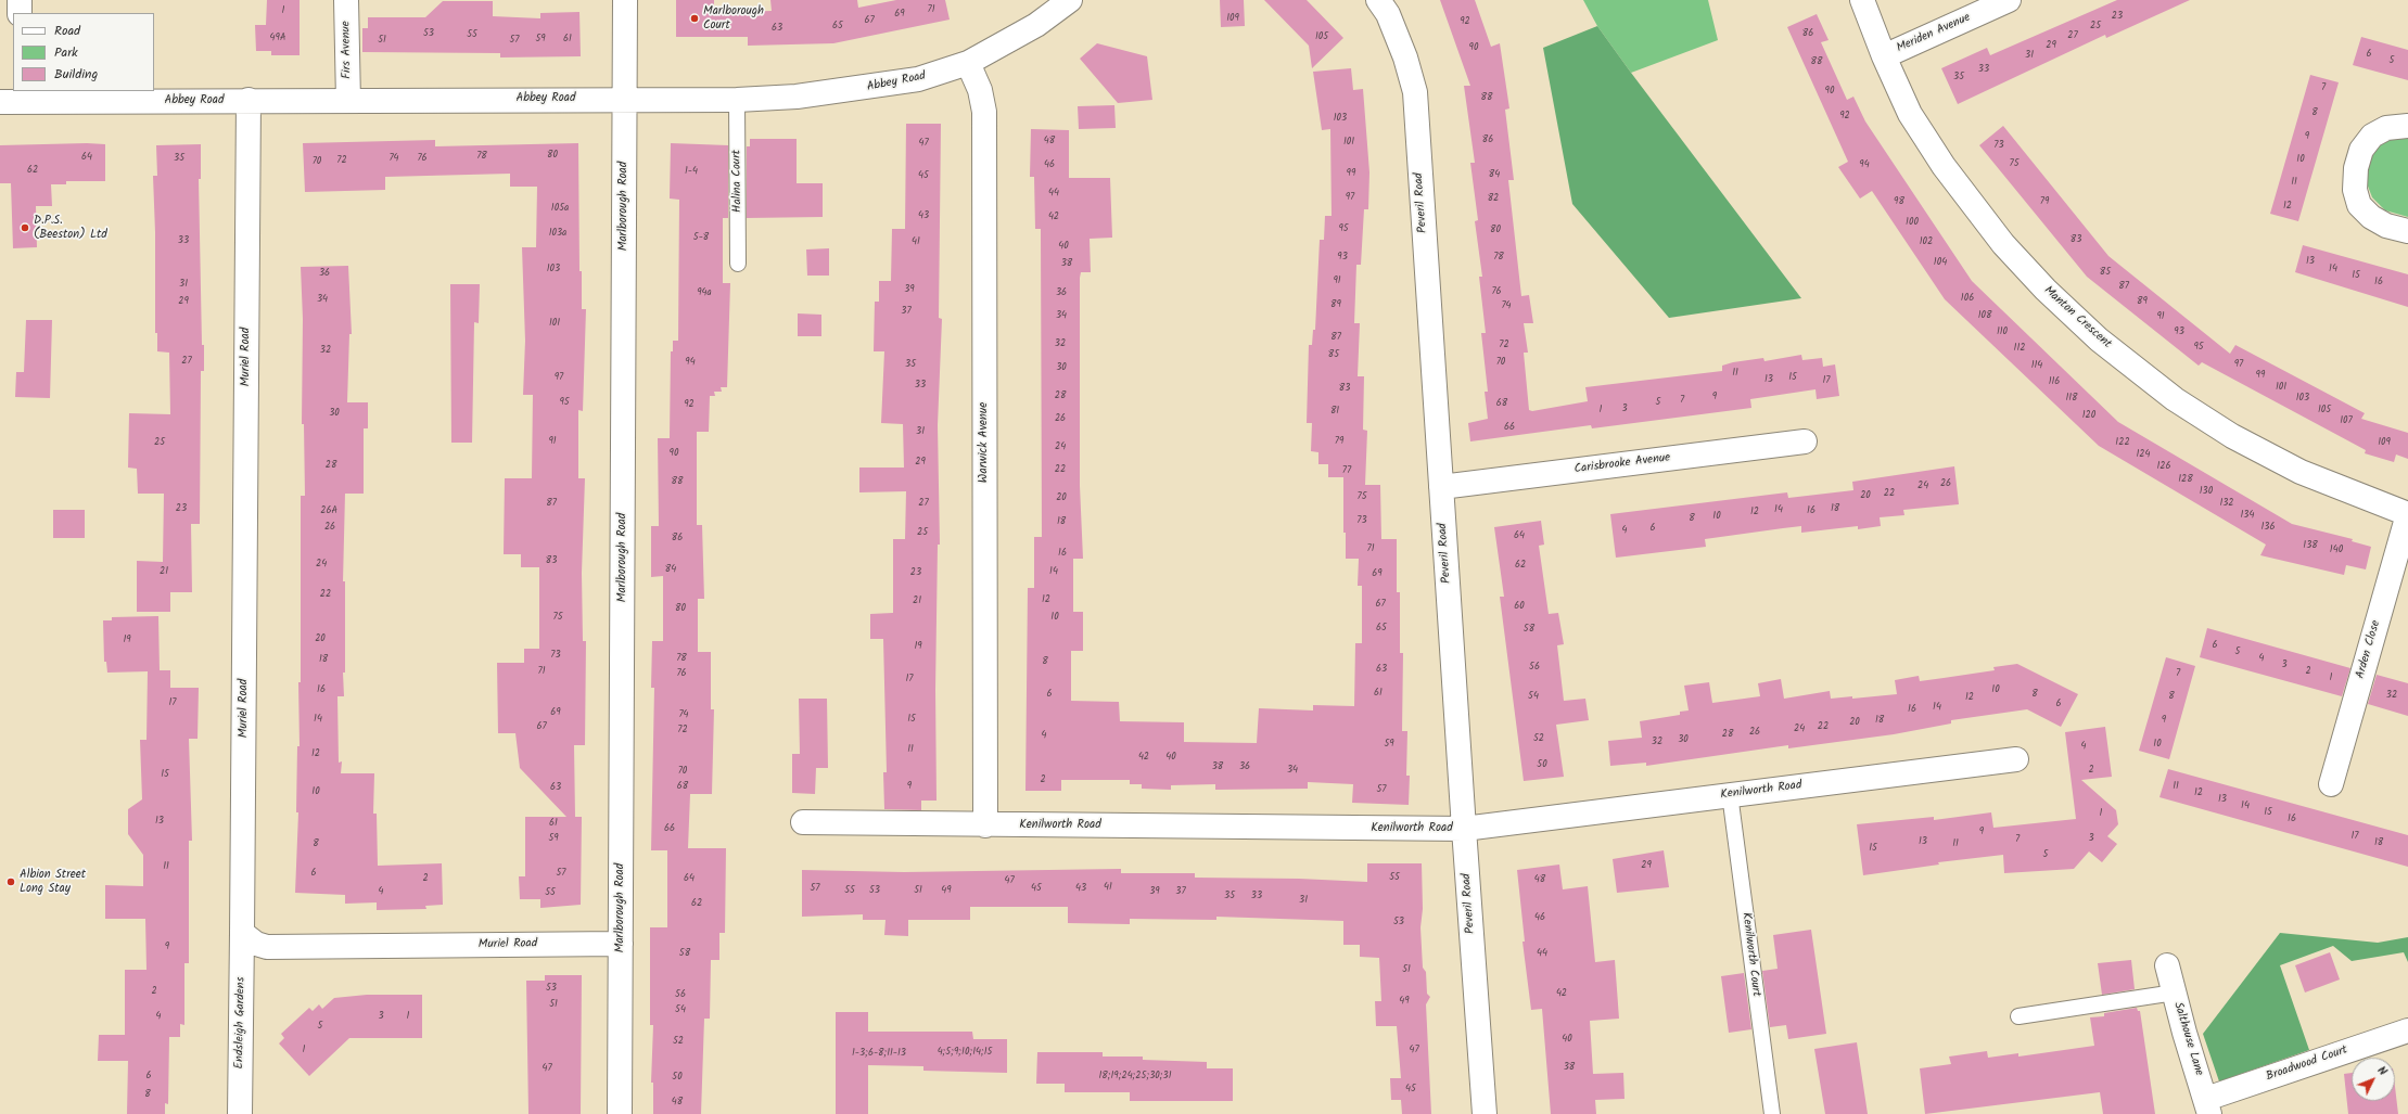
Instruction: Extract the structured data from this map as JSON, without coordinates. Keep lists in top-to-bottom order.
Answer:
{
  "streets": {
    "street": [
      "Meriden Avenue",
      "Firs Avenue",
      "Abbey Road",
      "Peveril Road",
      "Marlborough Road",
      "Manton Crescent",
      "Muriel Road",
      "Warwick Avenue",
      "Carisbrooke Avenue",
      "Arden Close",
      "Kenilworth Road",
      "Endsleigh Gardens",
      "Salthouse Lane",
      "Broadwood Court"
    ],
    "lane": ["Halina Court", "Kenilworth Court"]
  },
  "crossings": [
    ["Meriden Avenue", "Manton Crescent"],
    ["Firs Avenue", "Abbey Road"],
    ["Abbey Road", "Halina Court"],
    ["Abbey Road", "Marlborough Road"],
    ["Abbey Road", "Muriel Road"],
    ["Abbey Road", "Warwick Avenue"],
    ["Peveril Road", "Carisbrooke Avenue"],
    ["Peveril Road", "Kenilworth Road"],
    ["Marlborough Road", "Muriel Road"],
    ["Manton Crescent", "Arden Close"],
    ["Muriel Road", "Endsleigh Gardens"],
    ["Warwick Avenue", "Kenilworth Road"],
    ["Kenilworth Road", "Kenilworth Court"],
    ["Salthouse Lane", "Broadwood Court"]
  ],
  "places": ["Marlborough Court", "D.P.S. (Beeston) Ltd", "Albion Street Long Stay"],
  "house_numbers": [
    "71",
    "1",
    "69",
    "23",
    "109",
    "67",
    "92",
    "65",
    "25",
    "63",
    "53",
    "86",
    "55",
    "27",
    "105",
    "49A",
    "59",
    "61",
    "51",
    "57",
    "29",
    "90",
    "6",
    "31",
    "5",
    "88",
    "33",
    "35",
    "7",
    "90",
    "88",
    "8",
    "92",
    "103",
    "9",
    "86",
    "48",
    "101",
    "47",
    "73",
    "80",
    "78",
    "64",
    "35",
    "74",
    "76",
    "10",
    "72",
    "70",
    "75",
    "46",
    "94",
    "62",
    "1-4",
    "99",
    "84",
    "45",
    "11",
    "44",
    "97",
    "82",
    "98",
    "79",
    "12",
    "105a",
    "43",
    "42",
    "100",
    "95",
    "80",
    "103a",
    "5-8",
    "83",
    "33",
    "41",
    "102",
    "40",
    "93",
    "78",
    "13",
    "104",
    "38",
    "103",
    "14",
    "85",
    "36",
    "15",
    "91",
    "16",
    "31",
    "87",
    "39",
    "76",
    "94a",
    "36",
    "106",
    "34",
    "29",
    "89",
    "89",
    "74",
    "37",
    "34",
    "108",
    "91",
    "101",
    "110",
    "93",
    "87",
    "32",
    "72",
    "95",
    "112",
    "32",
    "85",
    "27",
    "94",
    "70",
    "35",
    "97",
    "114",
    "30",
    "11",
    "99",
    "97",
    "15",
    "13",
    "17",
    "116",
    "33",
    "101",
    "83",
    "28",
    "9",
    "118",
    "103",
    "7",
    "95",
    "5",
    "68",
    "92",
    "3",
    "1",
    "105",
    "81",
    "30",
    "120",
    "26",
    "107",
    "66",
    "31",
    "91",
    "79",
    "25",
    "122",
    "109",
    "24",
    "90",
    "124",
    "29",
    "28",
    "126",
    "22",
    "77",
    "128",
    "88",
    "26",
    "24",
    "130",
    "22",
    "20",
    "75",
    "20",
    "87",
    "27",
    "132",
    "23",
    "18",
    "14",
    "26A",
    "16",
    "12",
    "134",
    "10",
    "8",
    "73",
    "18",
    "26",
    "136",
    "6",
    "4",
    "25",
    "64",
    "86",
    "138",
    "71",
    "140",
    "16",
    "83",
    "24",
    "62",
    "84",
    "21",
    "14",
    "23",
    "69",
    "22",
    "12",
    "21",
    "67",
    "60",
    "80",
    "75",
    "10",
    "65",
    "58",
    "20",
    "19",
    "6",
    "19",
    "5",
    "73",
    "78",
    "4",
    "18",
    "8",
    "3",
    "56",
    "63",
    "71",
    "2",
    "76",
    "7",
    "1",
    "17",
    "16",
    "10",
    "61",
    "6",
    "8",
    "32",
    "54",
    "8",
    "12",
    "17",
    "6",
    "14",
    "16",
    "69",
    "74",
    "14",
    "15",
    "18",
    "9",
    "20",
    "67",
    "22",
    "24",
    "72",
    "26",
    "28",
    "4",
    "52",
    "30",
    "32",
    "59",
    "10",
    "4",
    "11",
    "12",
    "42",
    "40",
    "50",
    "38",
    "36",
    "34",
    "2",
    "70",
    "15",
    "2",
    "68",
    "9",
    "11",
    "63",
    "57",
    "10",
    "12",
    "13",
    "14",
    "15",
    "1",
    "16",
    "13",
    "61",
    "66",
    "9",
    "17",
    "59",
    "3",
    "7",
    "13",
    "18",
    "8",
    "11",
    "15",
    "5",
    "29",
    "11",
    "6",
    "57",
    "55",
    "2",
    "64",
    "48",
    "47",
    "41",
    "57",
    "45",
    "43",
    "55",
    "53",
    "51",
    "49",
    "4",
    "39",
    "37",
    "55",
    "35",
    "33",
    "31",
    "62",
    "46",
    "53",
    "9",
    "58",
    "44",
    "51",
    "53",
    "2",
    "42",
    "56",
    "49",
    "51",
    "54",
    "4",
    "3",
    "1",
    "5",
    "40",
    "52",
    "1",
    "47",
    "4;5;9;10;14;15",
    "1-3;6-8;11-13",
    "38",
    "47",
    "6",
    "18;19;24;25;30;31",
    "50",
    "45",
    "8",
    "48"
  ],
  "legend": ["Road", "Park", "Building"],
  "north": "top right"
}
